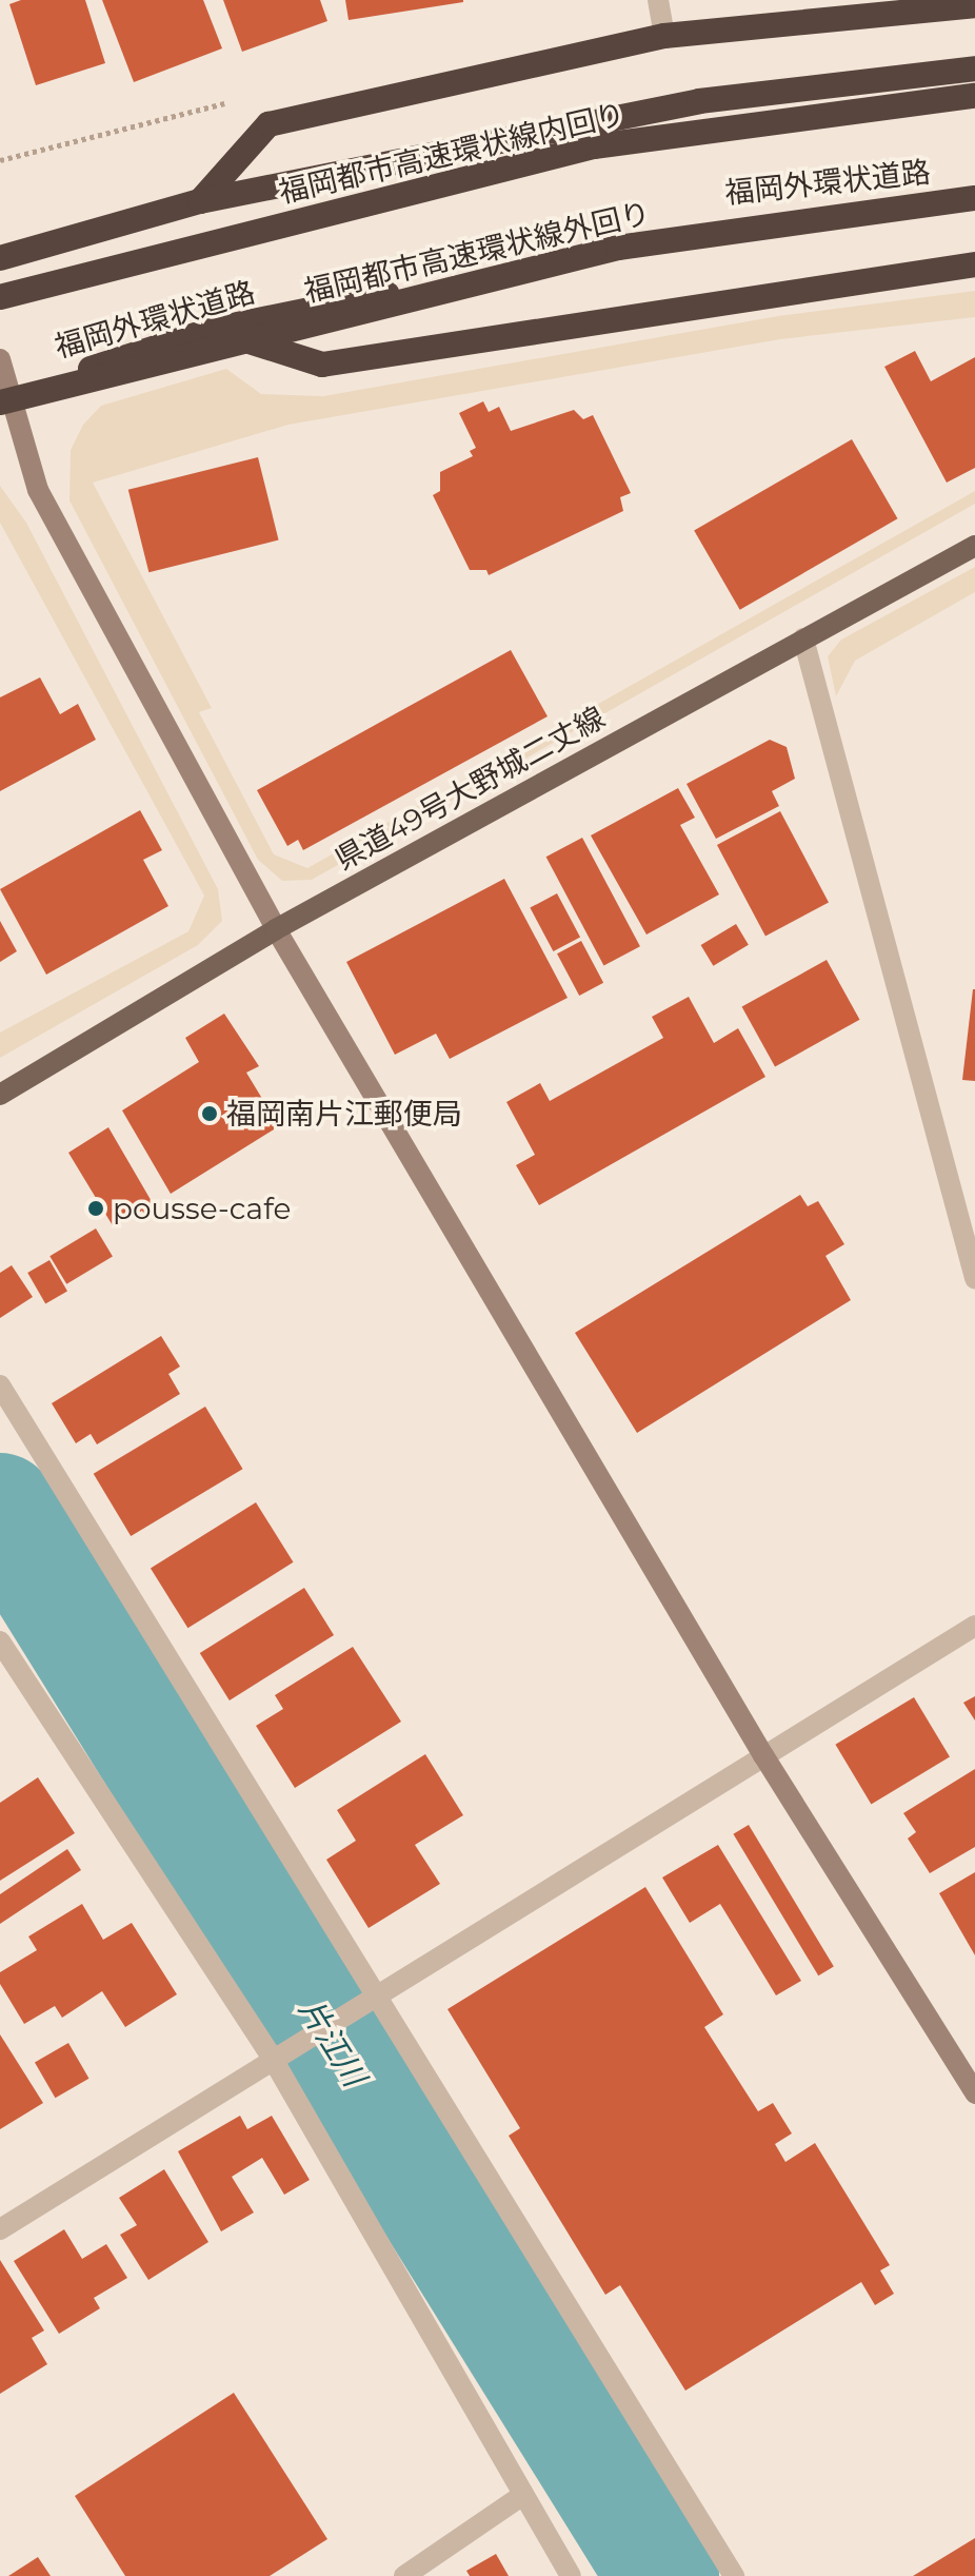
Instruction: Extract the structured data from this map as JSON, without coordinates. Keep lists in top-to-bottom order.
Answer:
{
  "streets": {
    "highway": ["福岡都市高速環状線内回り", "福岡外環状道路", "福岡都市高速環状線外回り"],
    "main road": ["県道49号大野城二丈線"]
  },
  "crossings": [
    ["福岡外環状道路", "福岡都市高速環状線外回り"]
  ],
  "water": ["片江川"],
  "places": ["福岡南片江郵便局", "pousse-cafe"]
}
